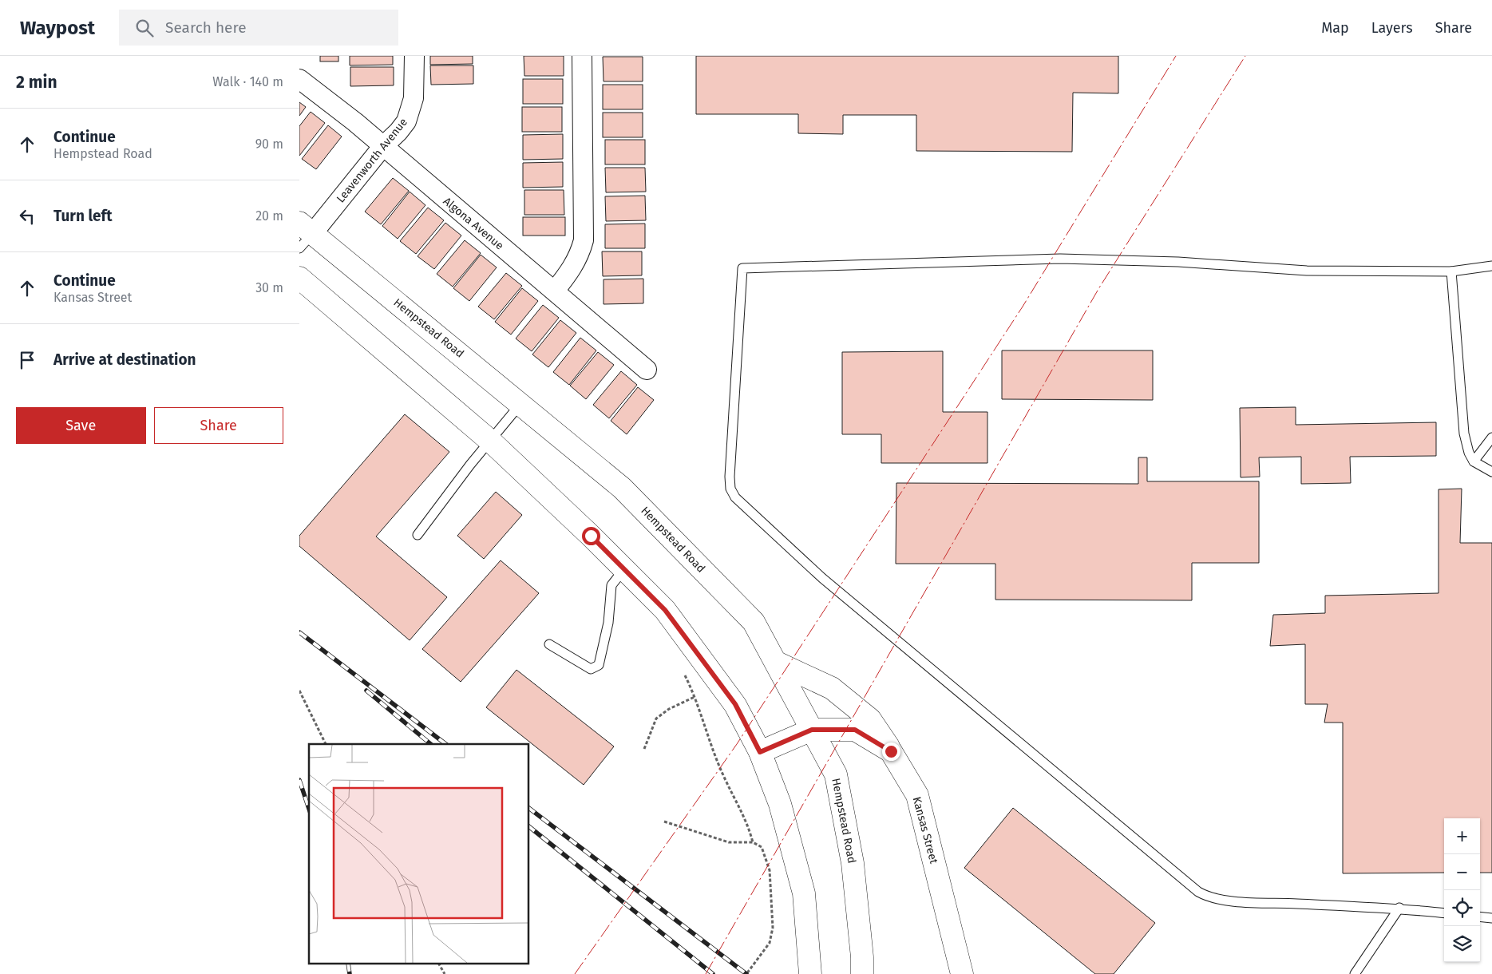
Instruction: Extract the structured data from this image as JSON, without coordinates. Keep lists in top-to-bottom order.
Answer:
{
  "streets": {
    "main road": ["Hempstead Road", "Kansas Street"],
    "street": ["Leavenworth Avenue", "Algona Avenue"]
  },
  "crossings": [
    ["Leavenworth Avenue", "Algona Avenue"],
    ["Leavenworth Avenue", "Hempstead Road"],
    ["Hempstead Road", "Kansas Street"]
  ],
  "page": {
    "header": "Waypost",
    "search": "Search here",
    "nav": ["Map", "Layers", "Share"],
    "heading": ["2 min", "Walk · 140 m"],
    "list": [
      ["Continue", "Hempstead Road", "90 m"],
      ["Turn left", "20 m"],
      ["Continue", "Kansas Street", "30 m"],
      "Arrive at destination"
    ],
    "buttons": ["Save", "Share"],
    "map_buttons": ["+", "−"]
  }
}
